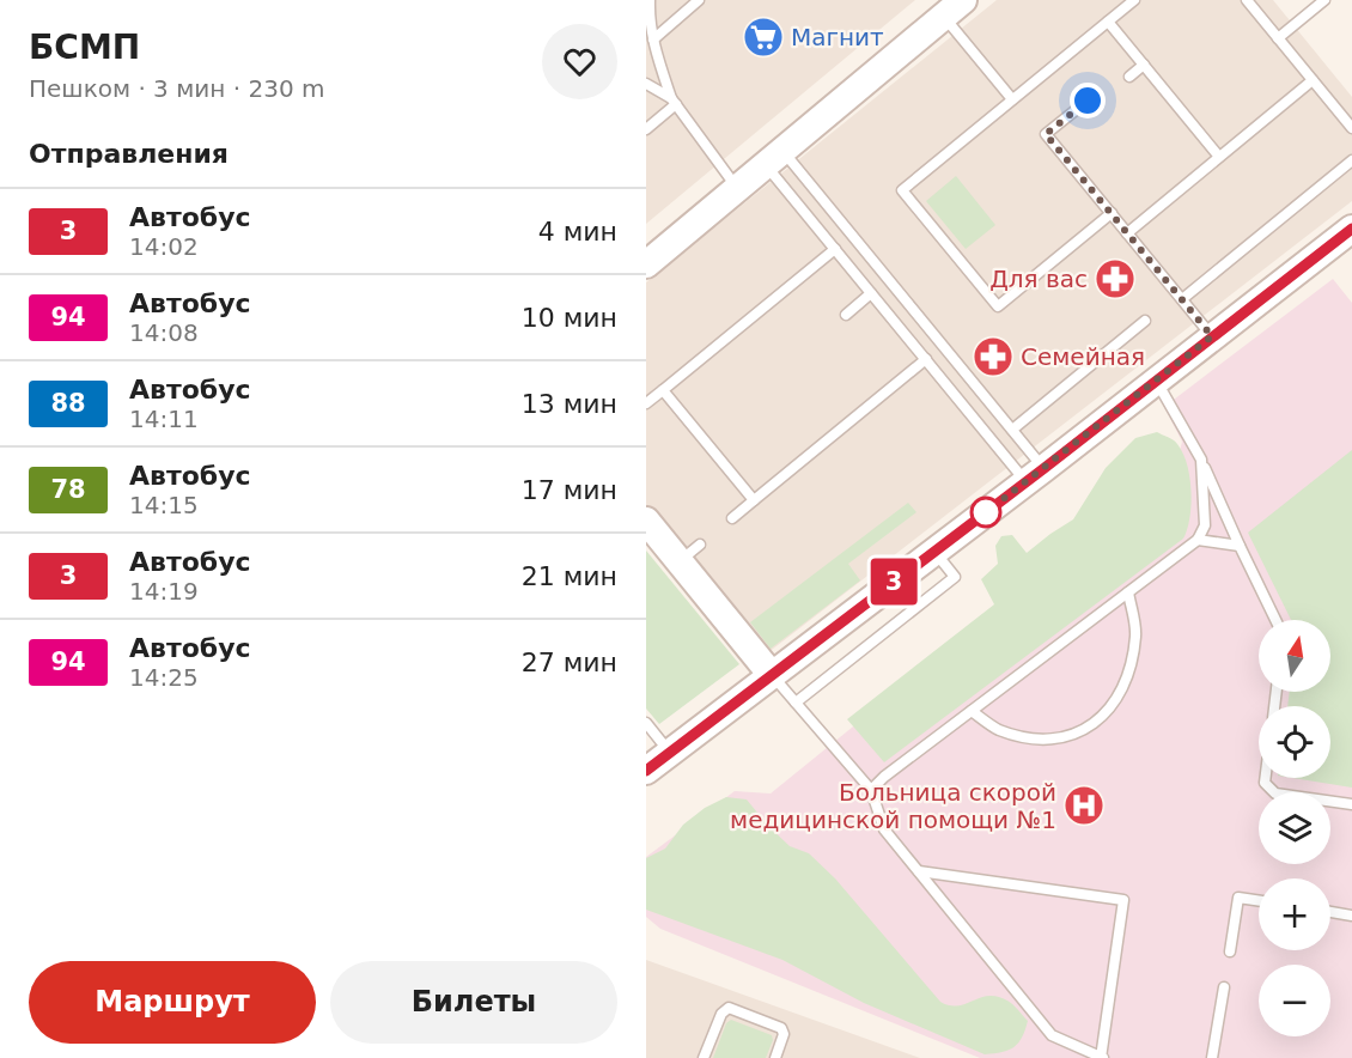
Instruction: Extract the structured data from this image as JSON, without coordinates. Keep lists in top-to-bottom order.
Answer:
{
  "places": {
    "supermarket": ["Магнит"],
    "pharmacy": ["Для вас", "Семейная"],
    "hospital": ["Больница скорой медицинской помощи №1"]
  },
  "lines": ["bus line 3"],
  "north": "top",
  "page": {
    "heading": [
      ["БСМП", "Пешком · 3 мин · 230 m"],
      "Отправления"
    ],
    "on_map": "3",
    "list": [
      {
        "mark": "3",
        "name": "Автобус",
        "note": "14:02",
        "value": "4 мин"
      },
      {
        "mark": "94",
        "name": "Автобус",
        "note": "14:08",
        "value": "10 мин"
      },
      {
        "mark": "88",
        "name": "Автобус",
        "note": "14:11",
        "value": "13 мин"
      },
      {
        "mark": "78",
        "name": "Автобус",
        "note": "14:15",
        "value": "17 мин"
      },
      {
        "mark": "3",
        "name": "Автобус",
        "note": "14:19",
        "value": "21 мин"
      },
      {
        "mark": "94",
        "name": "Автобус",
        "note": "14:25",
        "value": "27 мин"
      }
    ],
    "map_buttons": ["+", "−"],
    "buttons": ["Маршрут", "Билеты"]
  }
}
